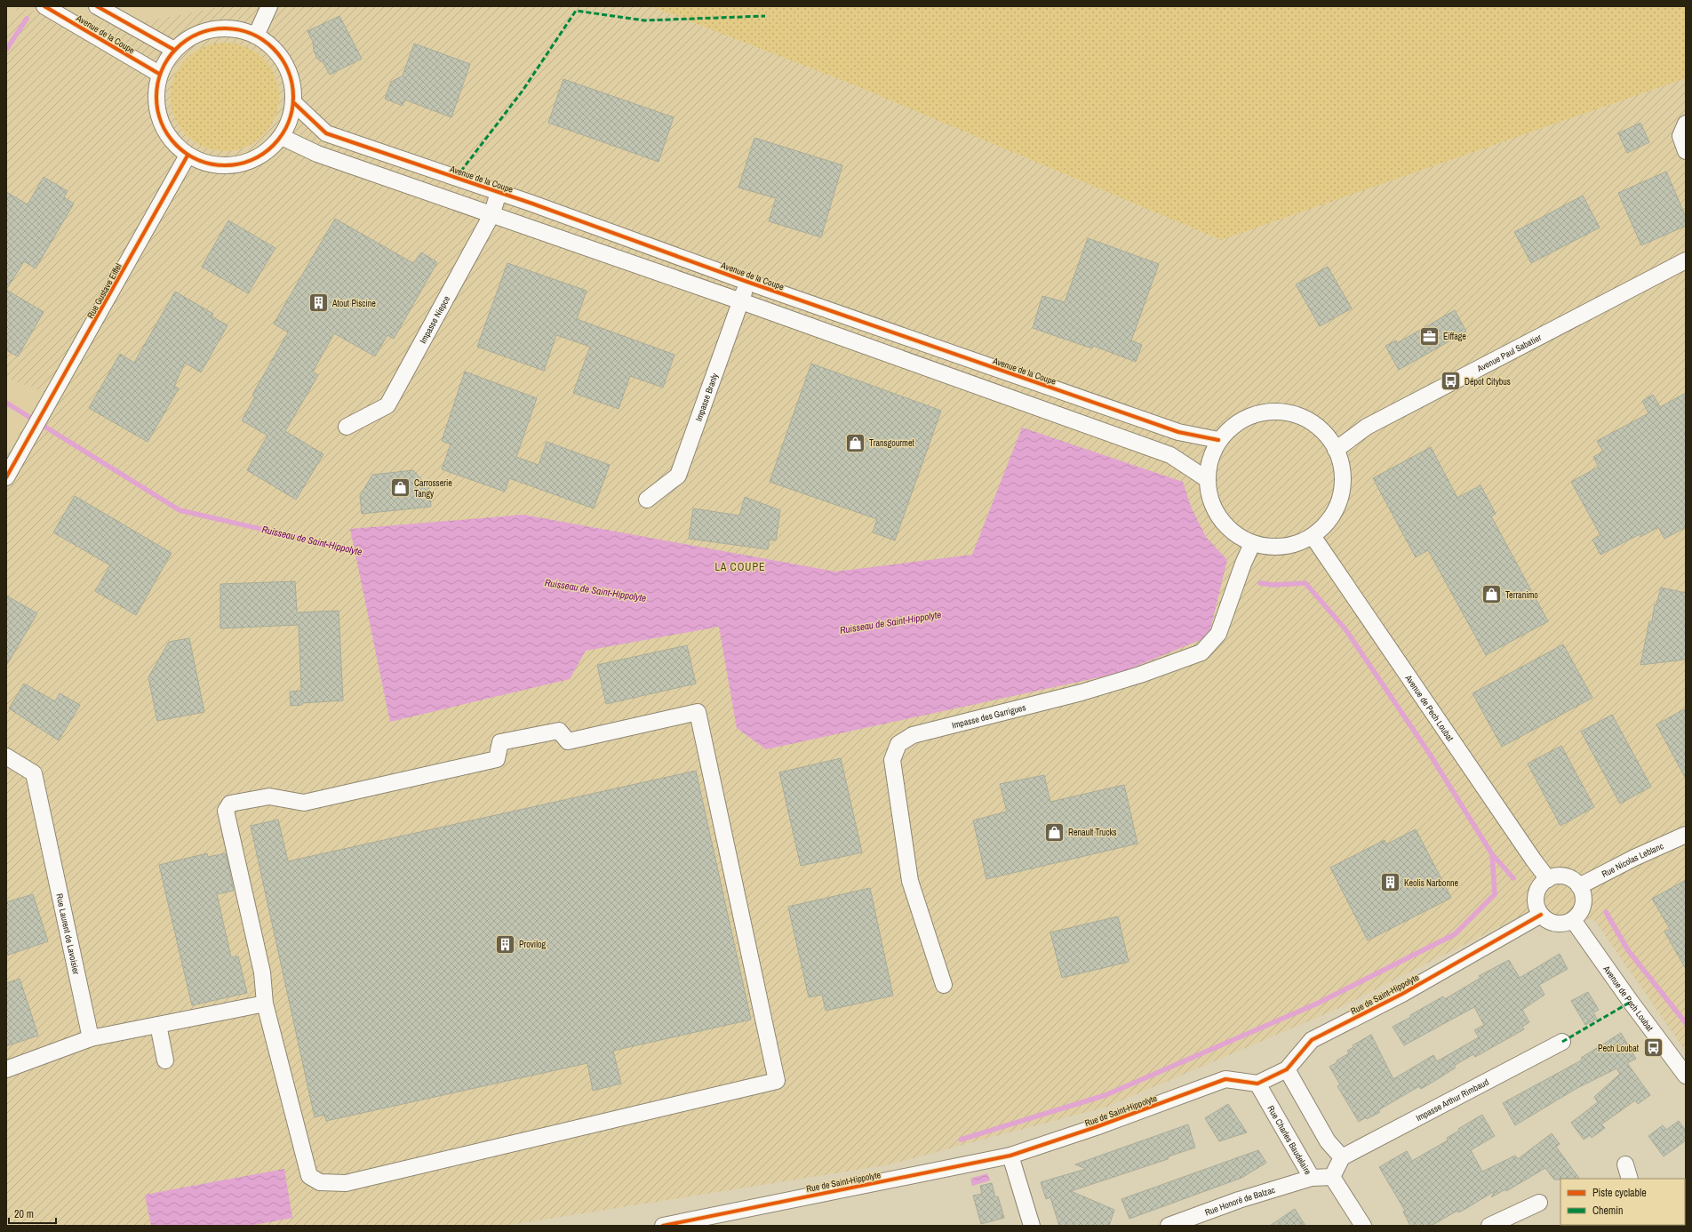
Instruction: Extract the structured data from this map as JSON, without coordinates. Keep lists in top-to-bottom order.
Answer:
{
  "streets": {
    "street": [
      "Avenue de la Coupe",
      "Rue Gustave Eiffel",
      "Impasse Niepce",
      "Avenue Paul Sabatier",
      "Impasse Branly",
      "Avenue de Pech Loubat",
      "Impasse des Garrigues",
      "Rue Nicolas Leblanc",
      "Rue Laurent de Lavoisier",
      "Rue de Saint-Hippolyte",
      "Impasse Arthur Rimbaud",
      "Rue Charles Baudelaire",
      "Rue Honoré de Balzac"
    ]
  },
  "crossings": [
    ["Avenue de la Coupe", "Impasse Niepce"],
    ["Avenue de la Coupe", "Impasse Branly"],
    ["Avenue de Pech Loubat", "Rue Nicolas Leblanc"],
    ["Avenue de Pech Loubat", "Rue de Saint-Hippolyte"],
    ["Rue Nicolas Leblanc", "Rue de Saint-Hippolyte"],
    ["Rue de Saint-Hippolyte", "Rue Charles Baudelaire"],
    ["Rue Charles Baudelaire", "Rue Honoré de Balzac"]
  ],
  "districts": ["LA COUPE"],
  "water": ["Ruisseau de Saint-Hippolyte"],
  "places": {
    "building": ["Atout Piscine", "Keolis Narbonne", "Provilog"],
    "office": ["Eiffage"],
    "bus stop": ["Dépot Citybus", "Pech Loubat"],
    "shop": [
      "Transgourmet",
      "Carrosserie Tangy",
      "Terranimo",
      "Renault Trucks"
    ]
  },
  "legend": ["Piste cyclable", "Chemin"],
  "scale_bar": "20 m"
}
